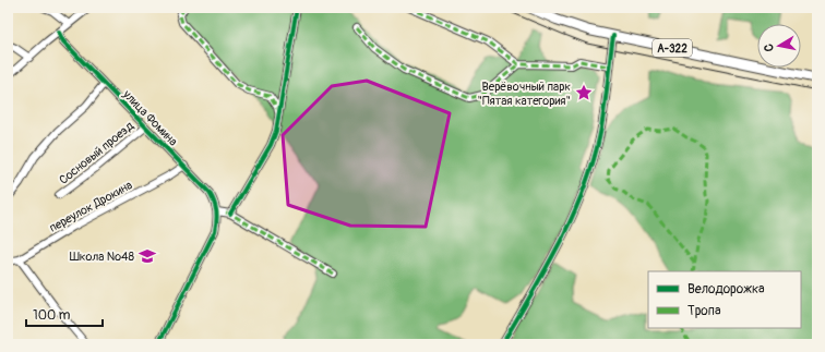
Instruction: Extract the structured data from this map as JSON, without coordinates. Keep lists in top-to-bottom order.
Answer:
{
  "streets": {
    "highway": ["А-322"],
    "street": ["улица Фомина", "Сосновый проезд", "переулок Дрокина"]
  },
  "crossings": [
    ["улица Фомина", "Сосновый проезд"],
    ["улица Фомина", "переулок Дрокина"]
  ],
  "places": {
    "place": ["Верёвочный парк \"Пятая категория\""],
    "school or university": ["Школа №48"]
  },
  "legend": ["Велодорожка", "Тропа"],
  "scale_bar": "100 m",
  "north": "left"
}
